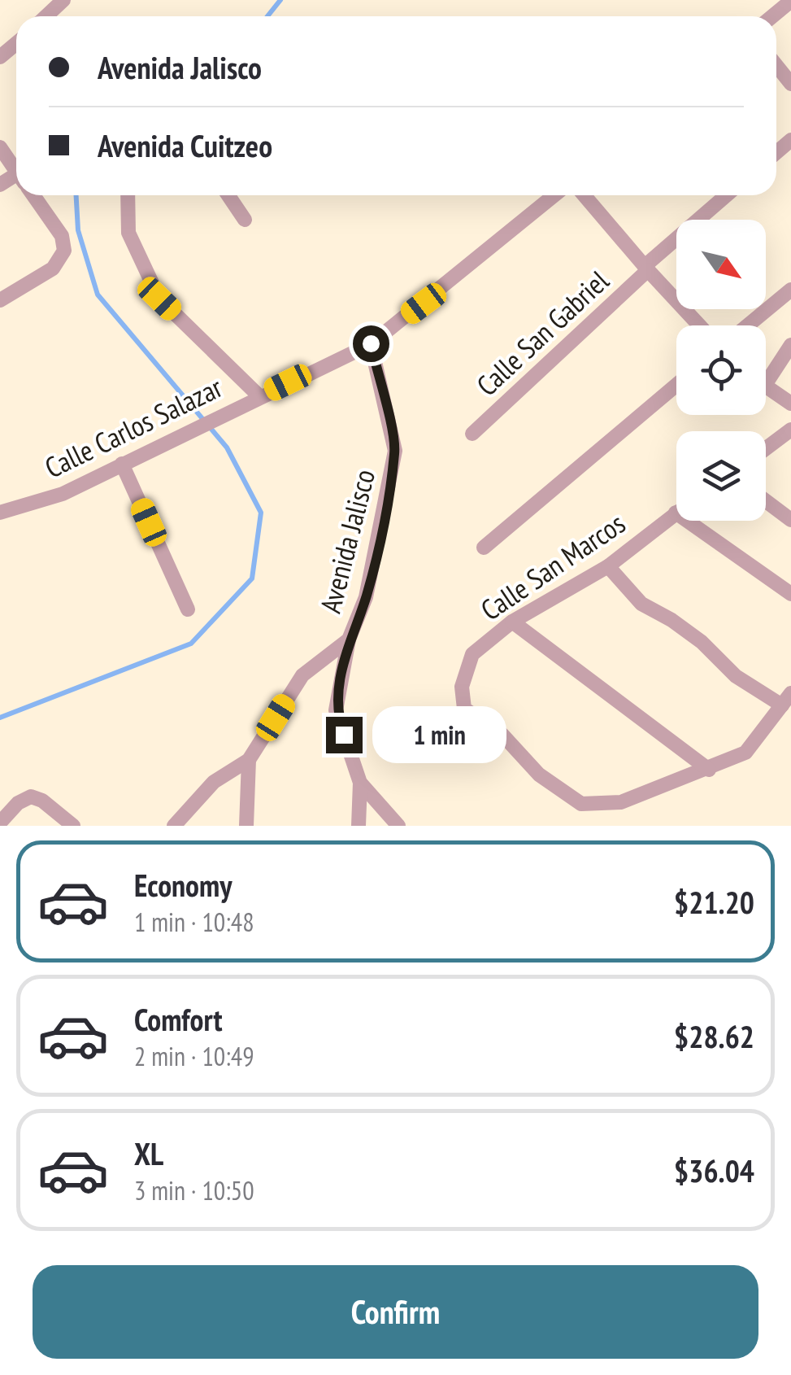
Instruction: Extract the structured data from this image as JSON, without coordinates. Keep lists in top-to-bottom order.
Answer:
{
  "streets": {
    "street": [
      "Calle San Gabriel",
      "Calle Carlos Salazar",
      "Avenida Jalisco",
      "Calle San Marcos"
    ]
  },
  "crossings": [
    ["Calle Carlos Salazar", "Avenida Jalisco"]
  ],
  "north": "bottom right",
  "page": {
    "banner": ["Avenida Jalisco", "Avenida Cuitzeo"],
    "bubble": "1 min",
    "list": [
      {
        "name": "Economy",
        "note": "1 min · 10:48",
        "value": "$21.20"
      },
      {
        "name": "Comfort",
        "note": "2 min · 10:49",
        "value": "$28.62"
      },
      {
        "name": "XL",
        "note": "3 min · 10:50",
        "value": "$36.04"
      }
    ],
    "buttons": "Confirm"
  }
}
